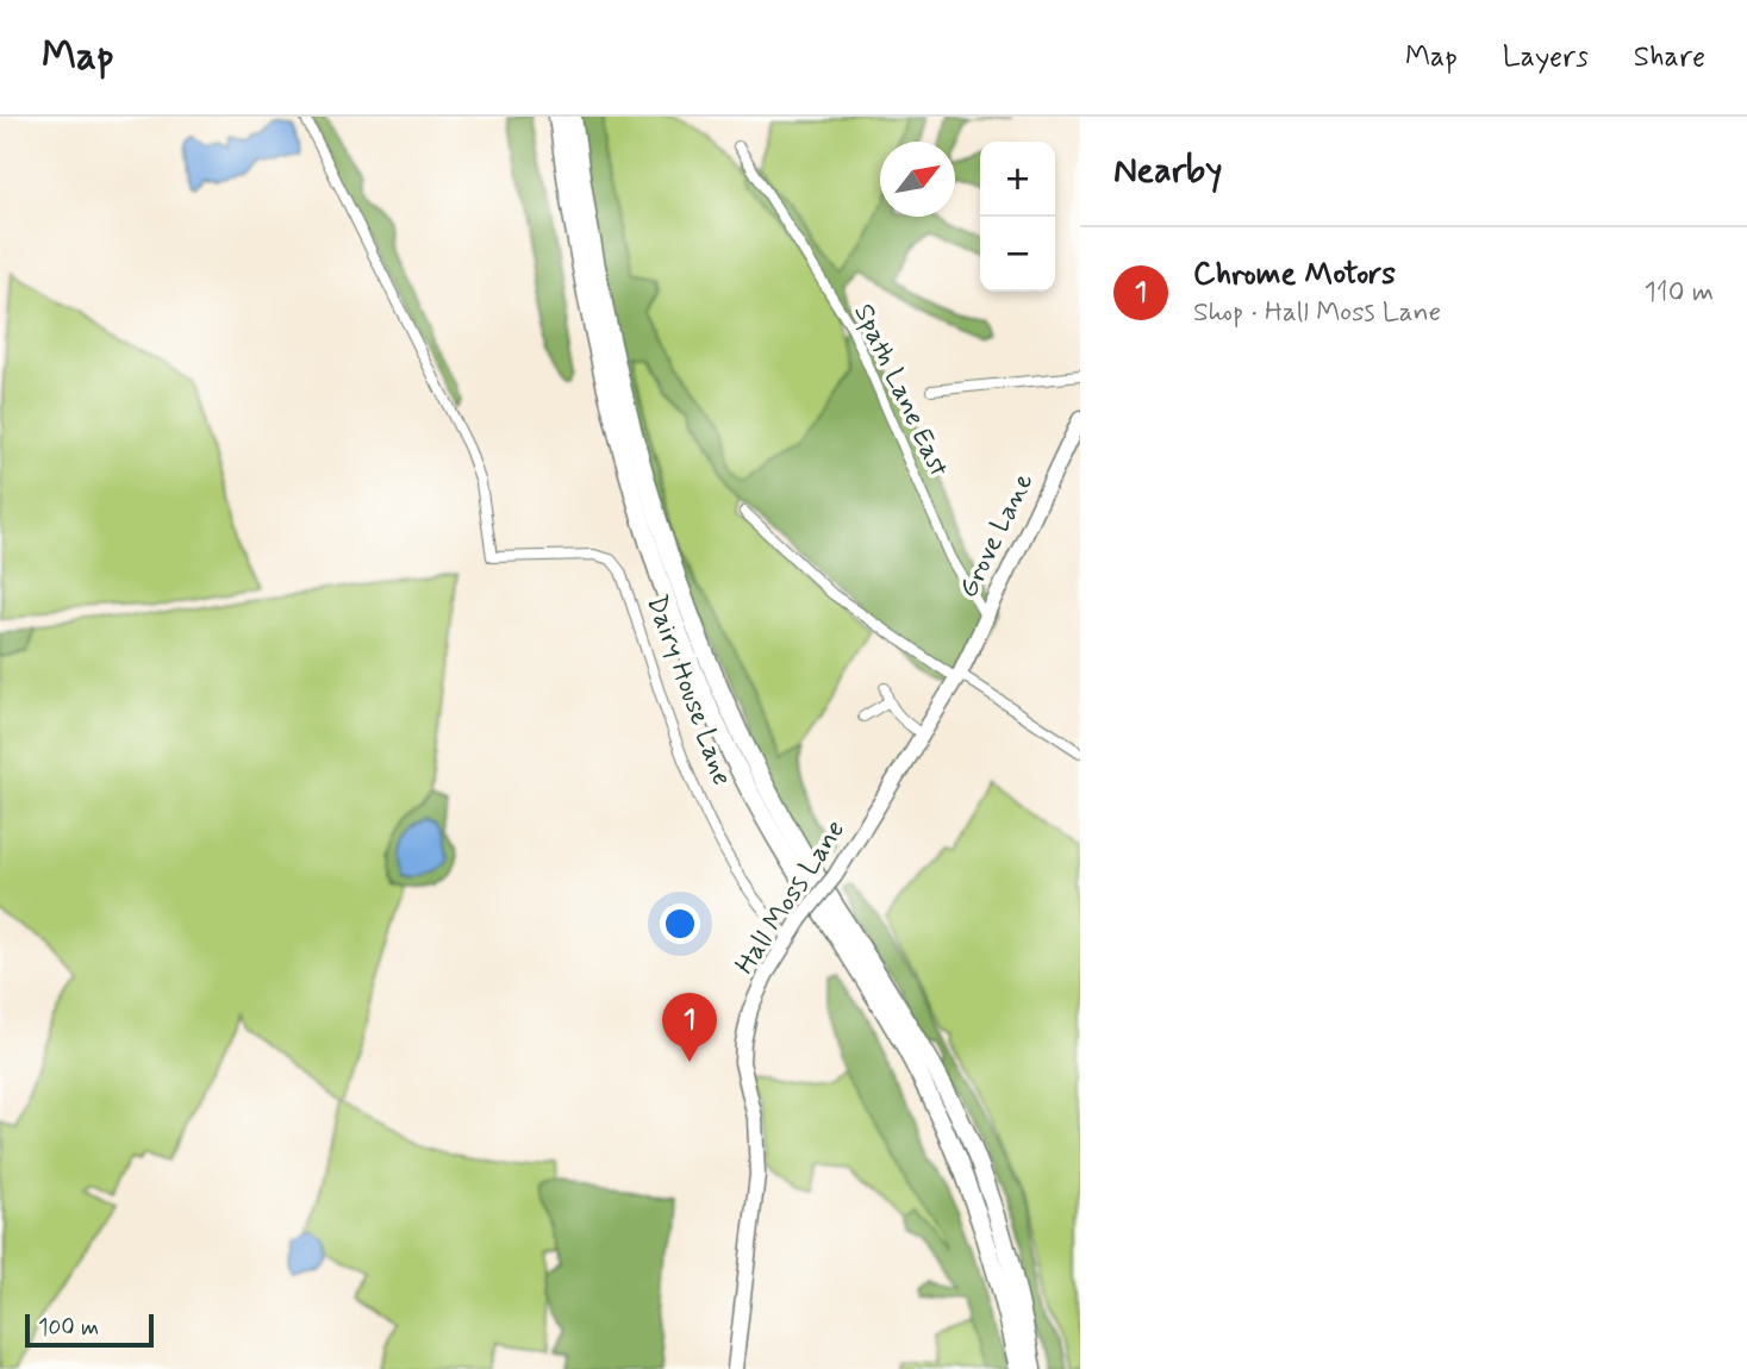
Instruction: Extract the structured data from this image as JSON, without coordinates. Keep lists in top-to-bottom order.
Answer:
{
  "streets": {
    "street": [
      "Spath Lane East",
      "Grove Lane",
      "Dairy House Lane",
      "Hall Moss Lane"
    ]
  },
  "crossings": [
    ["Spath Lane East", "Grove Lane"],
    ["Grove Lane", "Hall Moss Lane"],
    ["Dairy House Lane", "Hall Moss Lane"]
  ],
  "scale_bar": "100 m",
  "north": "top right",
  "page": {
    "header": "Map",
    "nav": ["Map", "Layers", "Share"],
    "heading": "Nearby",
    "map_buttons": ["+", "−"],
    "list": [
      {
        "mark": "1",
        "name": "Chrome Motors",
        "note": "Shop · Hall Moss Lane",
        "value": "110 m"
      }
    ],
    "pins": "1",
    "scale": "100 m"
  }
}
